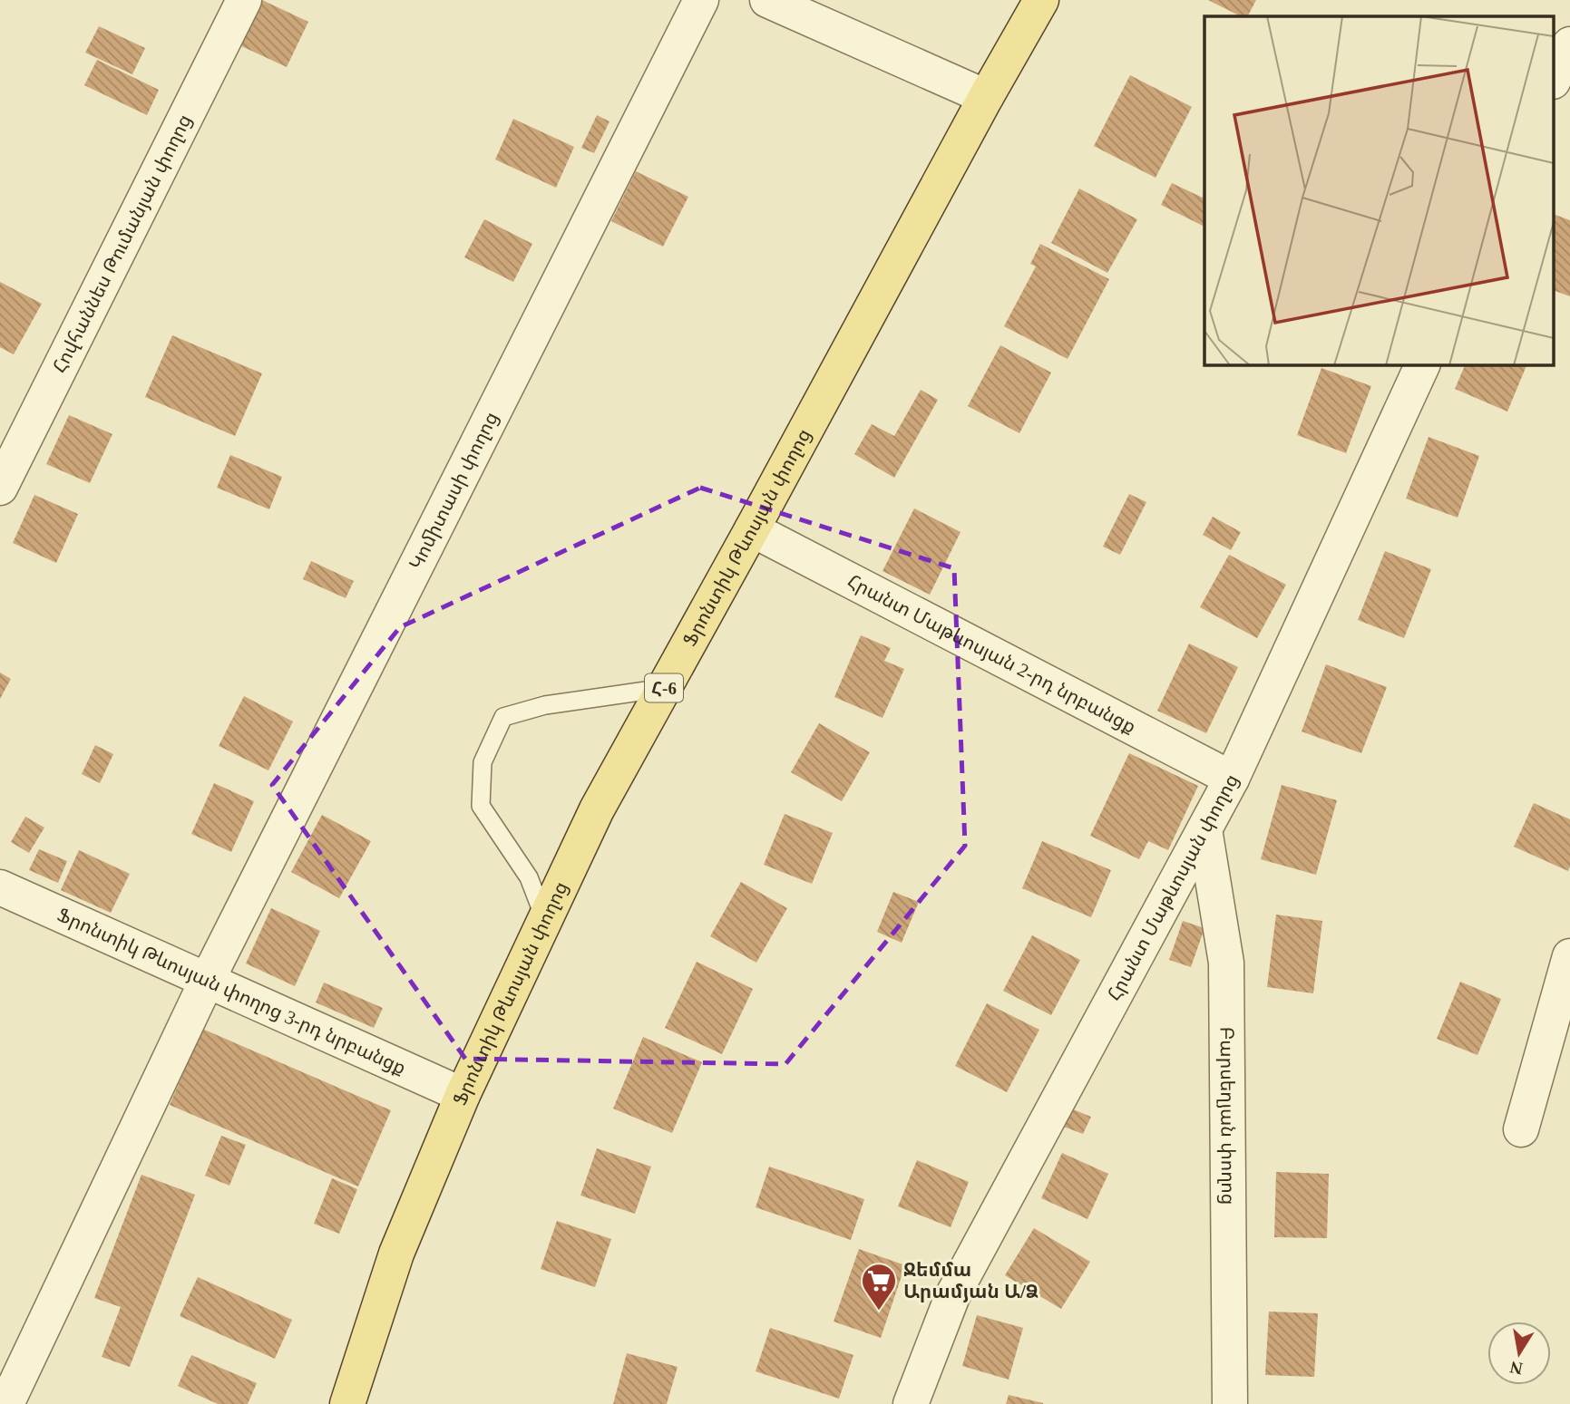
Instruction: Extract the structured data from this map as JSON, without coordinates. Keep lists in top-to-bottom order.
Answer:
{
  "streets": {
    "main road": ["Ֆրոնտիկ Թևոսյան փողոց", "Հ-6"],
    "street": [
      "Հովհաննես Թումանյան փողոց",
      "Կոմիտասի փողոց",
      "Հրանտ Մաթևոսյան 2-րդ նրբանցք",
      "Հրանտ Մաթևոսյան փողոց",
      "Ֆրոնտիկ Թևոսյան փողոց 3-րդ նրբանցք",
      "Բարսեղյան փողոց"
    ]
  },
  "crossings": [
    ["Կոմիտասի փողոց", "Ֆրոնտիկ Թևոսյան փողոց 3-րդ նրբանցք"],
    ["Ֆրոնտիկ Թևոսյան փողոց", "Հրանտ Մաթևոսյան 2-րդ նրբանցք"],
    ["Ֆրոնտիկ Թևոսյան փողոց", "Ֆրոնտիկ Թևոսյան փողոց 3-րդ նրբանցք"],
    ["Հրանտ Մաթևոսյան 2-րդ նրբանցք", "Հրանտ Մաթևոսյան փողոց"],
    ["Հրանտ Մաթևոսյան փողոց", "Բարսեղյան փողոց"]
  ],
  "places": {
    "supermarket": ["Ջեմմա Արամյան Ա/Ձ"]
  },
  "north": "bottom"
}
